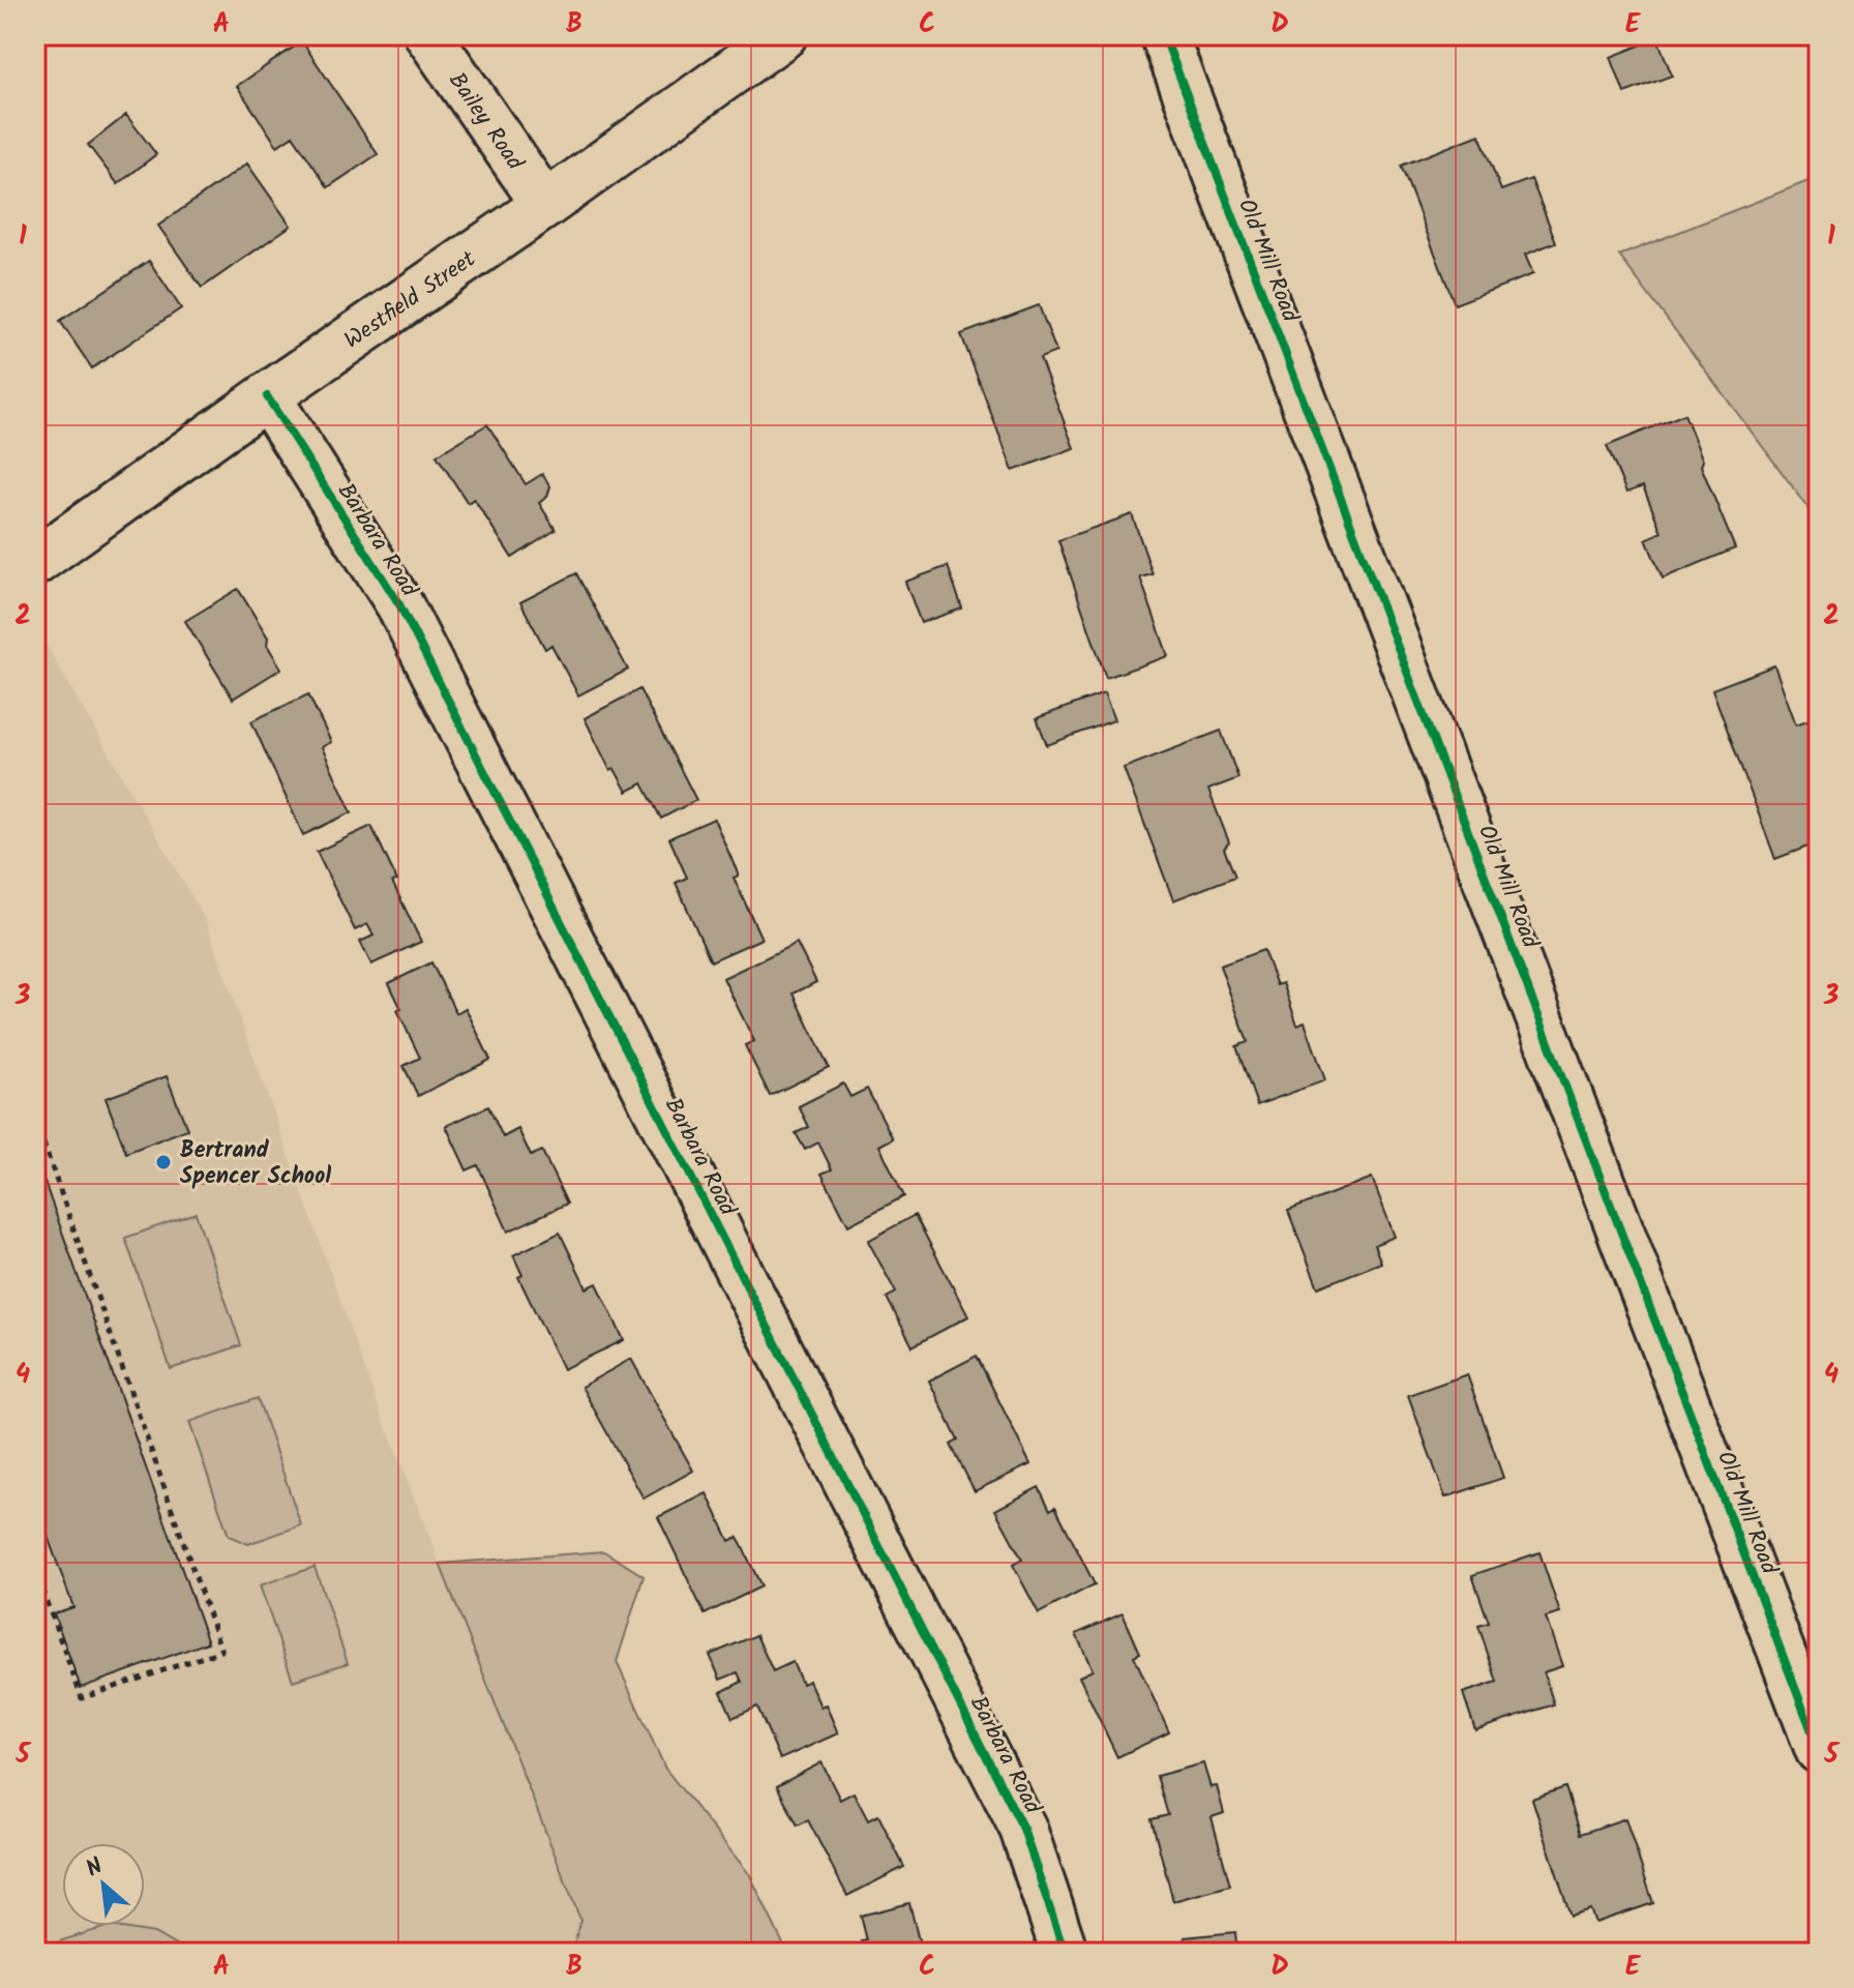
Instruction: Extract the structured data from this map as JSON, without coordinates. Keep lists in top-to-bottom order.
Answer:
{
  "streets": {
    "street": [
      "Bailey Road",
      "Old Mill Road",
      "Westfield Street",
      "Barbara Road"
    ]
  },
  "crossings": [
    ["Bailey Road", "Westfield Street"],
    ["Westfield Street", "Barbara Road"]
  ],
  "places": ["Bertrand Spencer School"],
  "north": "top left",
  "grid": {
    "columns": [
      "A",
      "B",
      "C",
      "D",
      "E"
    ],
    "rows": [
      "1",
      "2",
      "3",
      "4",
      "5"
    ]
  }
}
